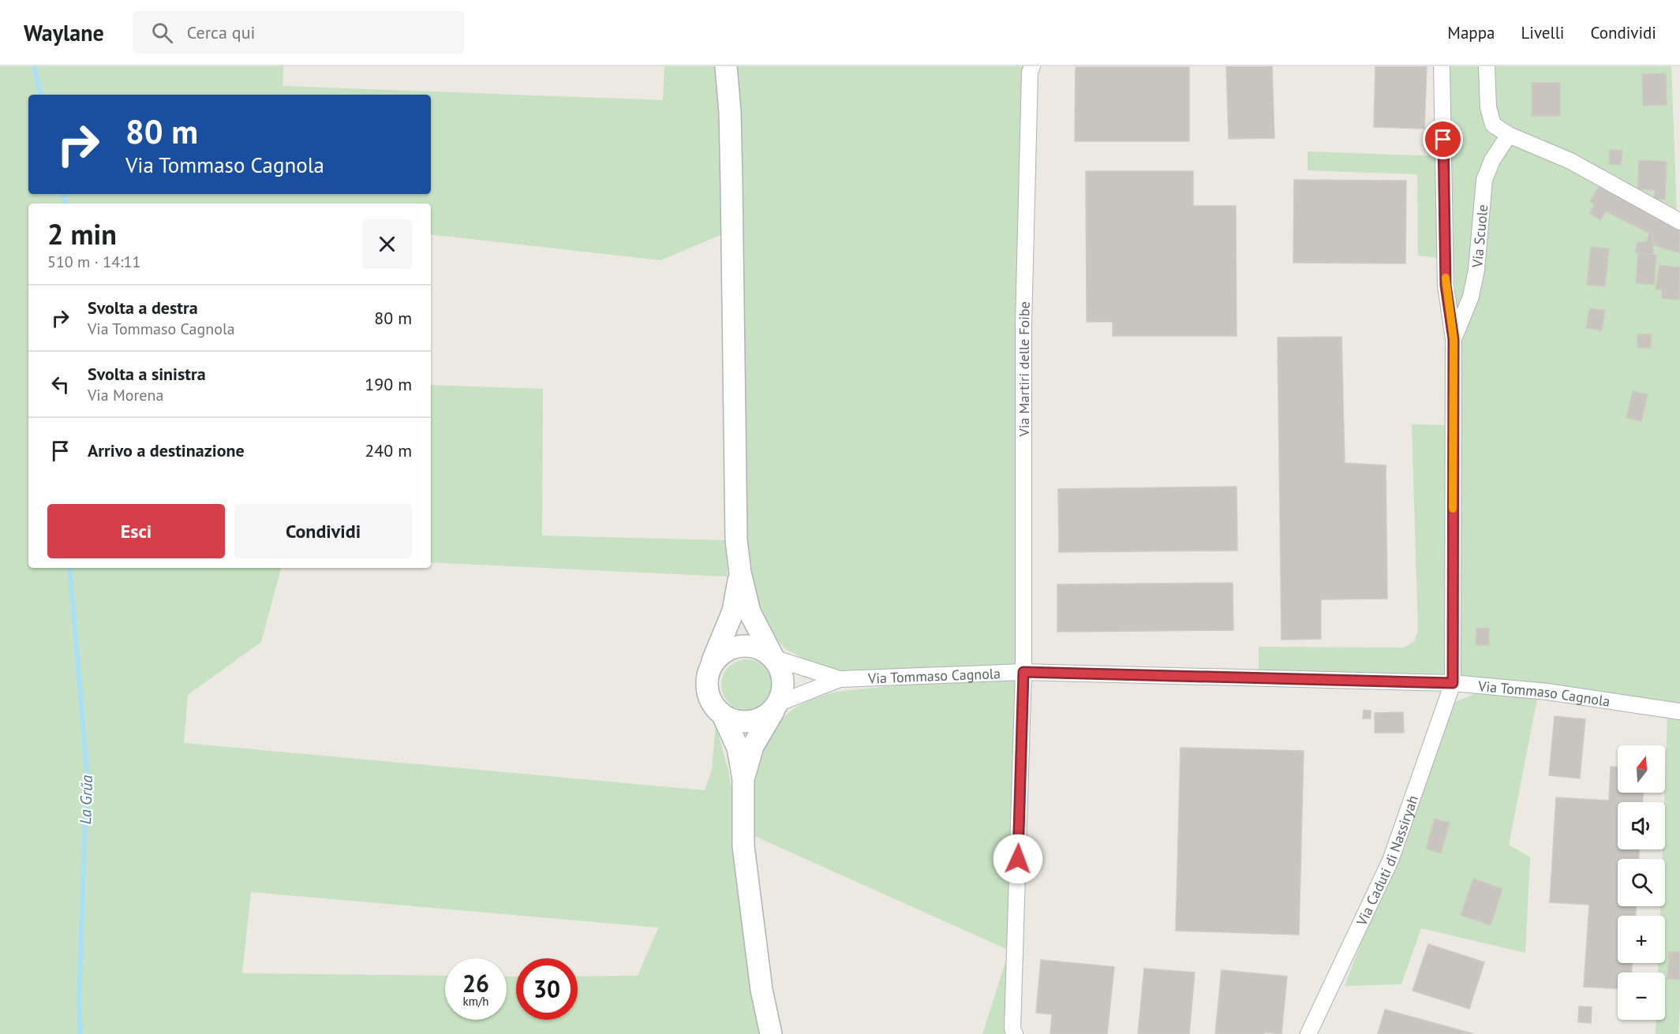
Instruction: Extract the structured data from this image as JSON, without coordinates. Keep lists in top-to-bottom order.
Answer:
{
  "streets": {
    "street": [
      "Via Scuole",
      "Via Martiri delle Foibe",
      "Via Tommaso Cagnola",
      "Via Caduti di Nassiryah"
    ]
  },
  "crossings": [
    ["Via Scuole", "Via Caduti di Nassiryah"],
    ["Via Martiri delle Foibe", "Via Tommaso Cagnola"],
    ["Via Tommaso Cagnola", "Via Caduti di Nassiryah"]
  ],
  "water": ["La Grűa"],
  "north": "top",
  "page": {
    "header": "Waylane",
    "search": "Cerca qui",
    "nav": ["Mappa", "Livelli", "Condividi"],
    "turn": ["80 m", "Via Tommaso Cagnola"],
    "heading": ["2 min", "510 m · 14:11"],
    "list": [
      {
        "name": "Svolta a destra",
        "note": "Via Tommaso Cagnola",
        "value": "80 m"
      },
      {
        "name": "Svolta a sinistra",
        "note": "Via Morena",
        "value": "190 m"
      },
      {
        "name": "Arrivo a destinazione",
        "value": "240 m"
      }
    ],
    "buttons": ["Esci", "Condividi"],
    "map_buttons": ["+", "−"],
    "speed": "26 km/h",
    "limit": "30"
  }
}
